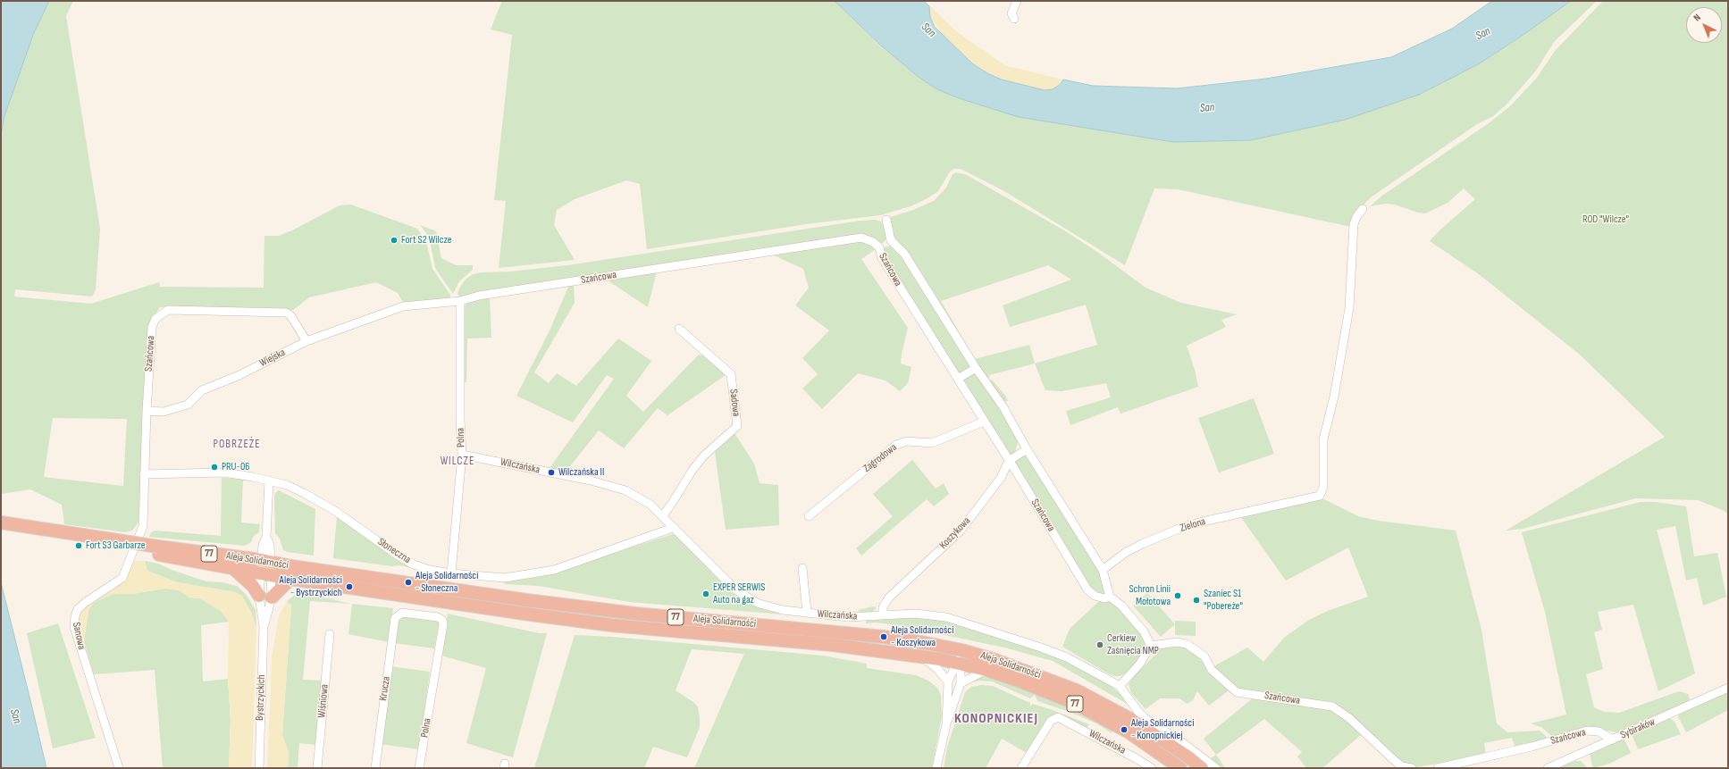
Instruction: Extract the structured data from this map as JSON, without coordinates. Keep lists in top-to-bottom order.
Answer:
{
  "streets": {
    "highway": ["77", "Aleja Solidarności"],
    "street": [
      "Szańcowa",
      "Wiejska",
      "Sadowa",
      "Polna",
      "Zagrodowa",
      "WiIczańska",
      "Zielona",
      "Koszykowa",
      "Słoneczna",
      "Sanowa",
      "Krucza",
      "Bystrzyckich",
      "Wiśniowa",
      "Sybiraków",
      "Wilczańska"
    ]
  },
  "crossings": [
    ["Szańcowa", "Wiejska"],
    ["Szańcowa", "Polna"],
    ["Szańcowa", "Zagrodowa"],
    ["Szańcowa", "Zielona"],
    ["Szańcowa", "Koszykowa"],
    ["Szańcowa", "Słoneczna"],
    ["Szańcowa", "Sanowa"],
    ["Szańcowa", "Sybiraków"],
    ["Sadowa", "WiIczańska"],
    ["Polna", "WiIczańska"],
    ["Polna", "Słoneczna"],
    ["Polna", "Krucza"],
    ["WiIczańska", "Koszykowa"],
    ["WiIczańska", "Słoneczna"],
    ["77", "Aleja Solidarności"]
  ],
  "districts": ["POBRZEŻE", "WILCZE", "KONOPNICKIEJ"],
  "water": ["San"],
  "parks": ["ROD \"Wilcze\""],
  "places": [
    "Fort S2 Wilcze",
    "PRU-06",
    "Wilczańska II",
    "Fort S3 Garbarze",
    "Aleja Solidarności - Słoneczna",
    "Aleja Solidarności - Bystrzyckich",
    "EXPER SERWIS Auto na gaz",
    "Schron Linii Mołotowa",
    "Szaniec S1 \"Pobereże\"",
    "Aleja Solidarności - Koszykowa",
    "Cerkiew Zaśnięcia NMP",
    "Aleja Solidarności - Konopnickiej"
  ],
  "north": "top left"
}
